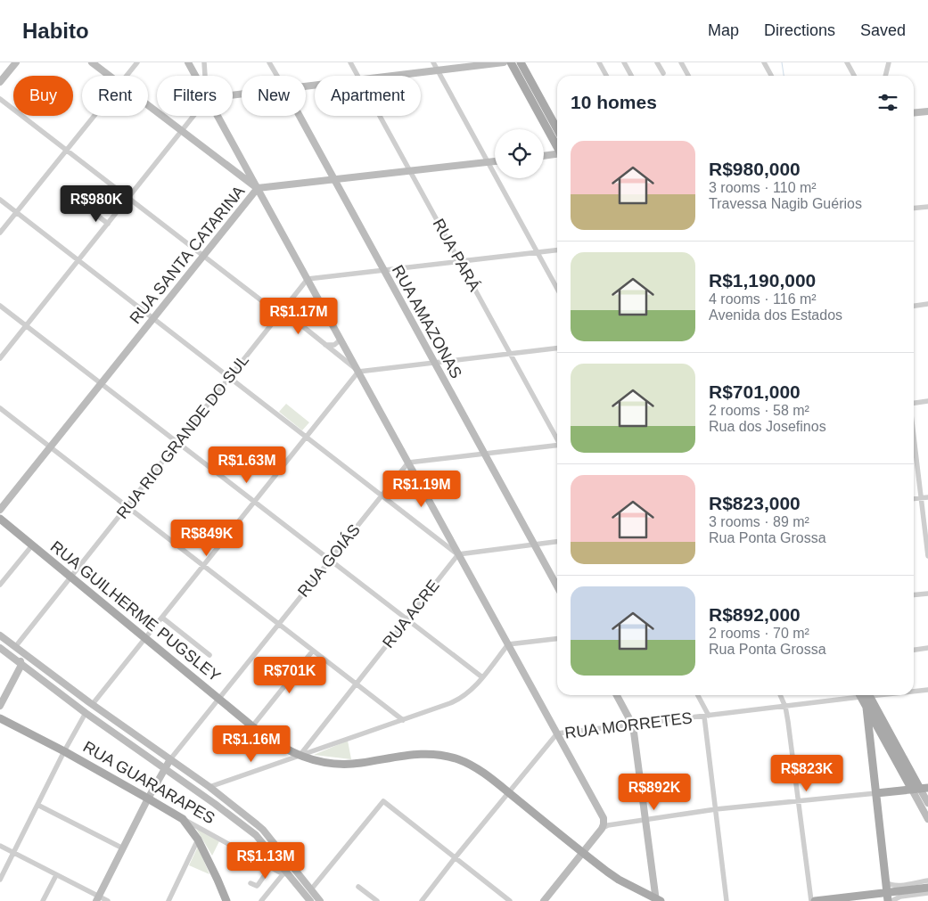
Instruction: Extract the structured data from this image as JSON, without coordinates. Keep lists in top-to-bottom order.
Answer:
{
  "streets": {
    "main road": ["RUA GUILHERME PUGSLEY", "RUA GUARARAPES"],
    "street": [
      "RUA SANTA CATARINA",
      "RUA PARÁ",
      "RUA AMAZONAS",
      "RUA RIO GRANDE DO SUL",
      "RUA GOIÁS",
      "RUA ACRE",
      "RUA MORRETES"
    ]
  },
  "crossings": [
    ["RUA SANTA CATARINA", "RUA PARÁ"],
    ["RUA SANTA CATARINA", "RUA AMAZONAS"],
    ["RUA RIO GRANDE DO SUL", "RUA GUILHERME PUGSLEY"],
    ["RUA GOIÁS", "RUA GUILHERME PUGSLEY"],
    ["RUA GUILHERME PUGSLEY", "RUA ACRE"],
    ["RUA GUILHERME PUGSLEY", "RUA MORRETES"]
  ],
  "page": {
    "header": "Habito",
    "nav": ["Map", "Directions", "Saved"],
    "chip": [
      "Buy",
      "Rent",
      "Filters",
      "New",
      "Apartment"
    ],
    "heading": "10 homes",
    "list": [
      {
        "name": "R$980,000",
        "note": "3 rooms · 110 m² · Travessa Nagib Guérios"
      },
      {
        "name": "R$1,190,000",
        "note": "4 rooms · 116 m² · Avenida dos Estados"
      },
      {
        "name": "R$701,000",
        "note": "2 rooms · 58 m² · Rua dos Josefinos"
      },
      {
        "name": "R$823,000",
        "note": "3 rooms · 89 m² · Rua Ponta Grossa"
      },
      {
        "name": "R$892,000",
        "note": "2 rooms · 70 m² · Rua Ponta Grossa"
      }
    ],
    "price": [
      "R$980K",
      "R$1.17M",
      "R$1.63M",
      "R$1.19M",
      "R$849K",
      "R$701K",
      "R$1.16M",
      "R$823K",
      "R$892K",
      "R$1.13M"
    ]
  }
}
